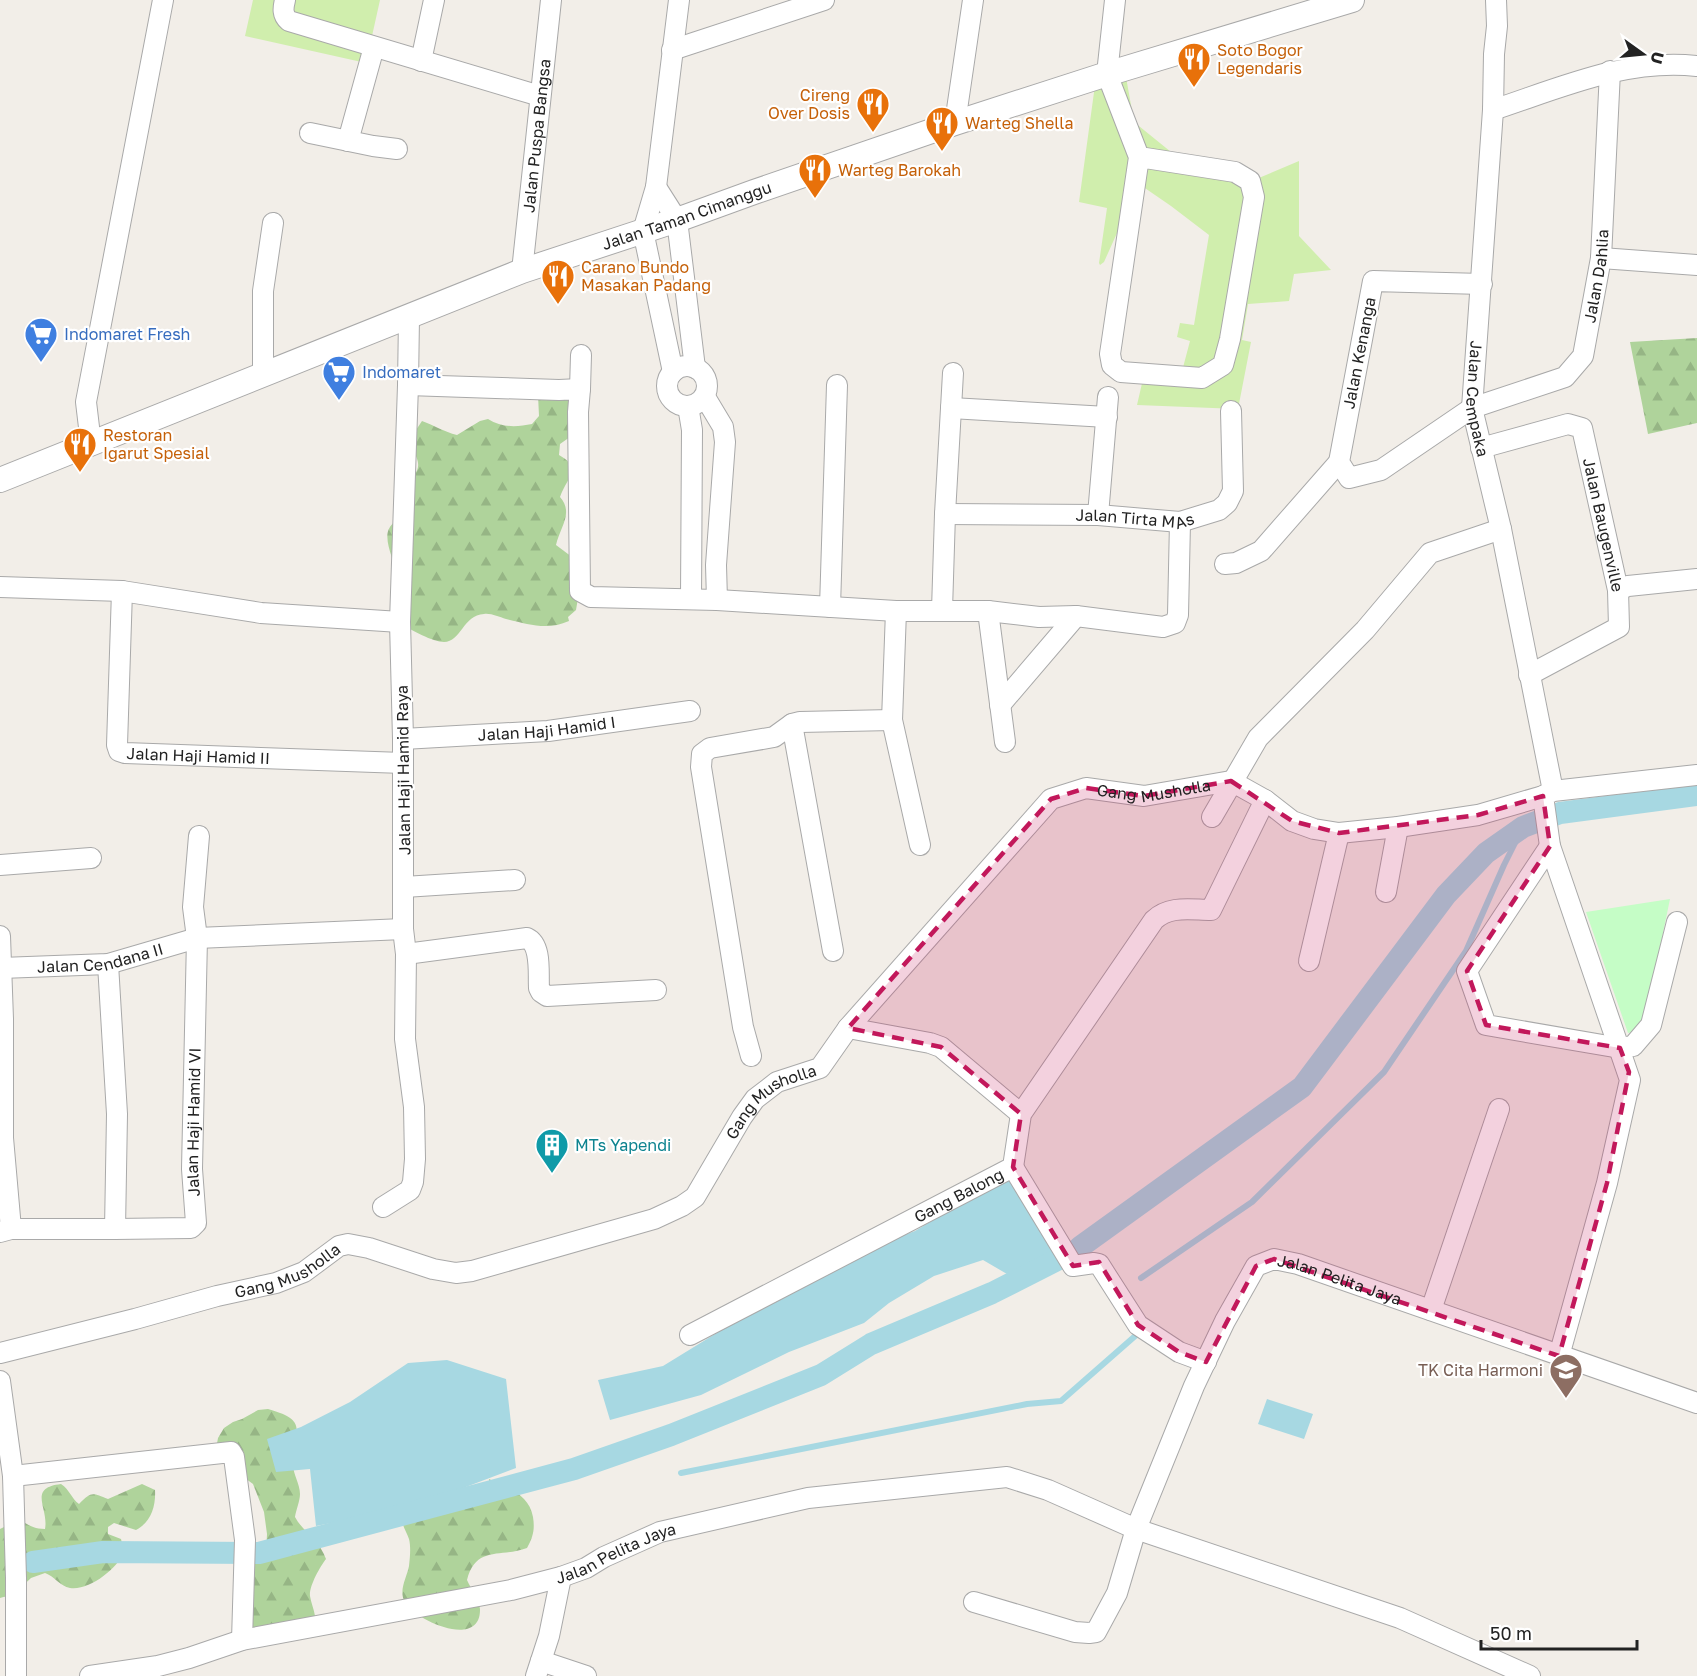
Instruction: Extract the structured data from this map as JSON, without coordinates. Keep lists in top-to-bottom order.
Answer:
{
  "streets": {
    "street": [
      "Jalan Puspa Bangsa",
      "Jalan Taman Cimanggu",
      "Jalan Dahlia",
      "Jalan Kenanga",
      "Jalan Cempaka",
      "Jalan Tirta MAs",
      "Jalan Baugenville",
      "Jalan Haji Hamid I",
      "Jalan Haji Hamid II",
      "Jalan Haji Hamid Raya",
      "Gang Musholla",
      "Jalan Cendana II",
      "Jalan Haji Hamid VI",
      "Gang Balong",
      "Jalan Pelita Jaya"
    ]
  },
  "crossings": [
    ["Jalan Puspa Bangsa", "Jalan Taman Cimanggu"],
    ["Jalan Taman Cimanggu", "Jalan Haji Hamid Raya"],
    ["Jalan Dahlia", "Jalan Cempaka"],
    ["Jalan Kenanga", "Jalan Cempaka"],
    ["Jalan Cempaka", "Jalan Baugenville"],
    ["Jalan Cempaka", "Gang Musholla"],
    ["Jalan Cempaka", "Jalan Pelita Jaya"],
    ["Jalan Haji Hamid I", "Jalan Haji Hamid Raya"],
    ["Jalan Haji Hamid II", "Jalan Haji Hamid Raya"],
    ["Jalan Haji Hamid Raya", "Jalan Cendana II"],
    ["Gang Musholla", "Gang Balong"],
    ["Jalan Cendana II", "Jalan Haji Hamid VI"]
  ],
  "places": {
    "restaurant": [
      "Soto Bogor Legendaris",
      "Cireng Over Dosis",
      "Warteg Shella",
      "Warteg Barokah",
      "Carano Bundo Masakan Padang",
      "Restoran Igarut Spesial"
    ],
    "supermarket": ["Indomaret Fresh", "Indomaret"],
    "building": ["MTs Yapendi"],
    "school or university": ["TK Cita Harmoni"]
  },
  "scale_bar": "50 m",
  "north": "right"
}
